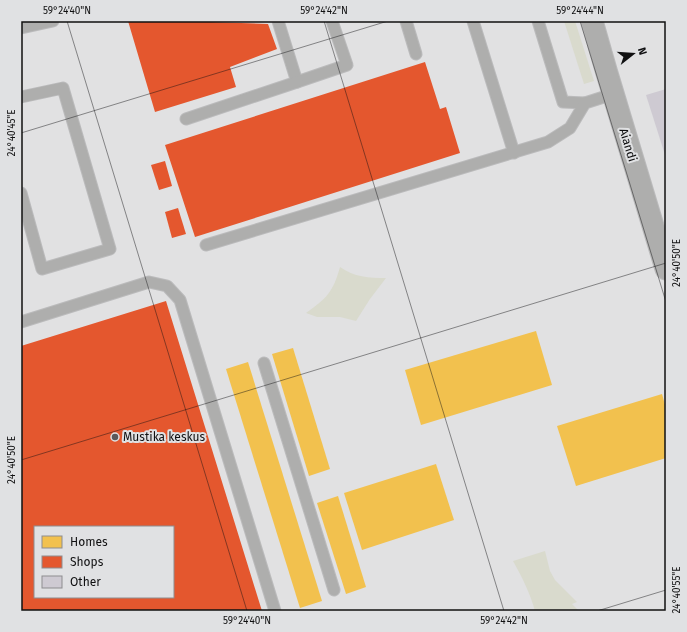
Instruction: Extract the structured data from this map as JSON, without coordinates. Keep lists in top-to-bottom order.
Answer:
{
  "streets": {
    "street": ["Aiandi"]
  },
  "places": ["Mustika keskus"],
  "legend": ["Homes", "Shops", "Other"],
  "north": "right",
  "coordinates": [
    "59°24'40\"N",
    "59°24'42\"N",
    "59°24'44\"N",
    "24°40'45\"E",
    "24°40'50\"E",
    "24°40'55\"E"
  ]
}
